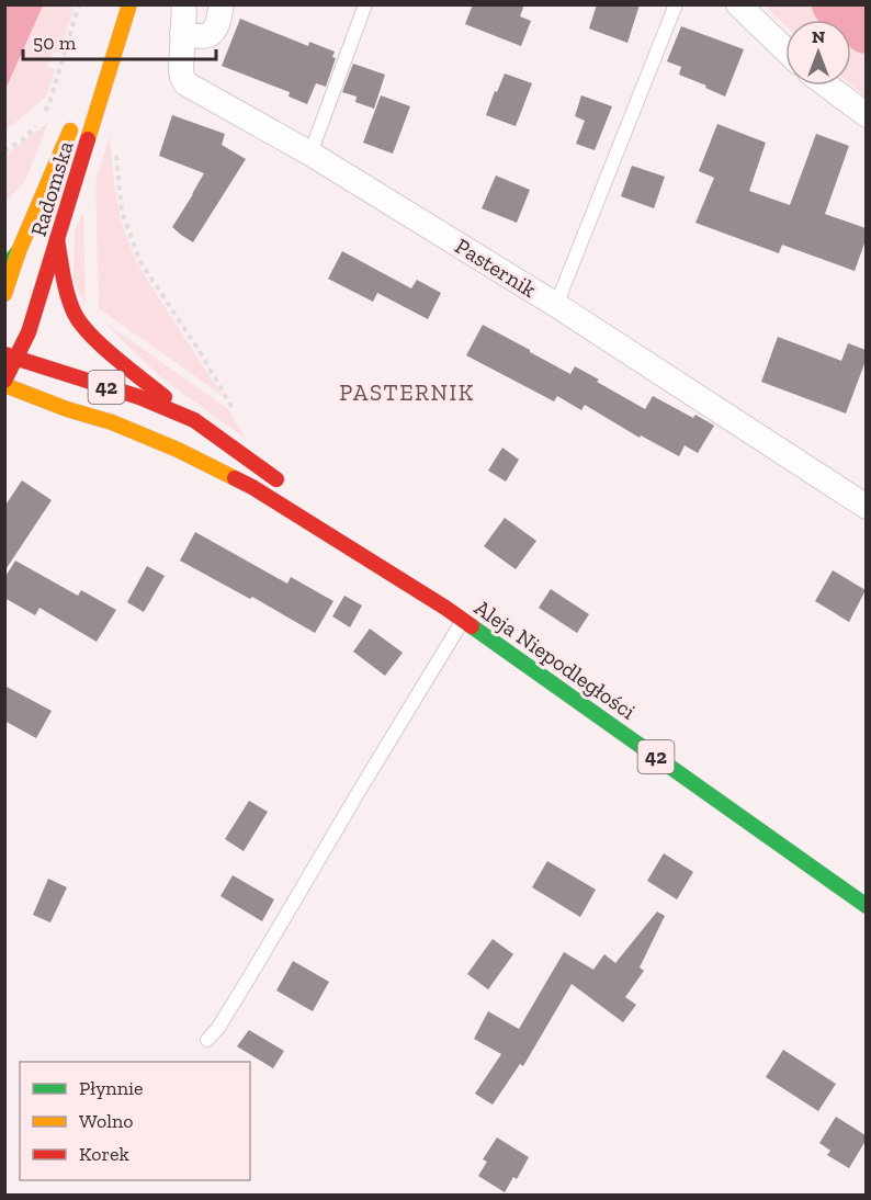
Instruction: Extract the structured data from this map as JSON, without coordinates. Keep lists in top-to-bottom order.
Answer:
{
  "streets": {
    "main road": ["Radomska", "42", "Aleja Niepodległości"],
    "street": ["Pasternik"]
  },
  "crossings": [
    ["Radomska", "42"],
    ["Radomska", "Aleja Niepodległości"]
  ],
  "districts": ["PASTERNIK"],
  "legend": ["Płynnie", "Wolno", "Korek"],
  "scale_bar": "50 m",
  "north": "top"
}
